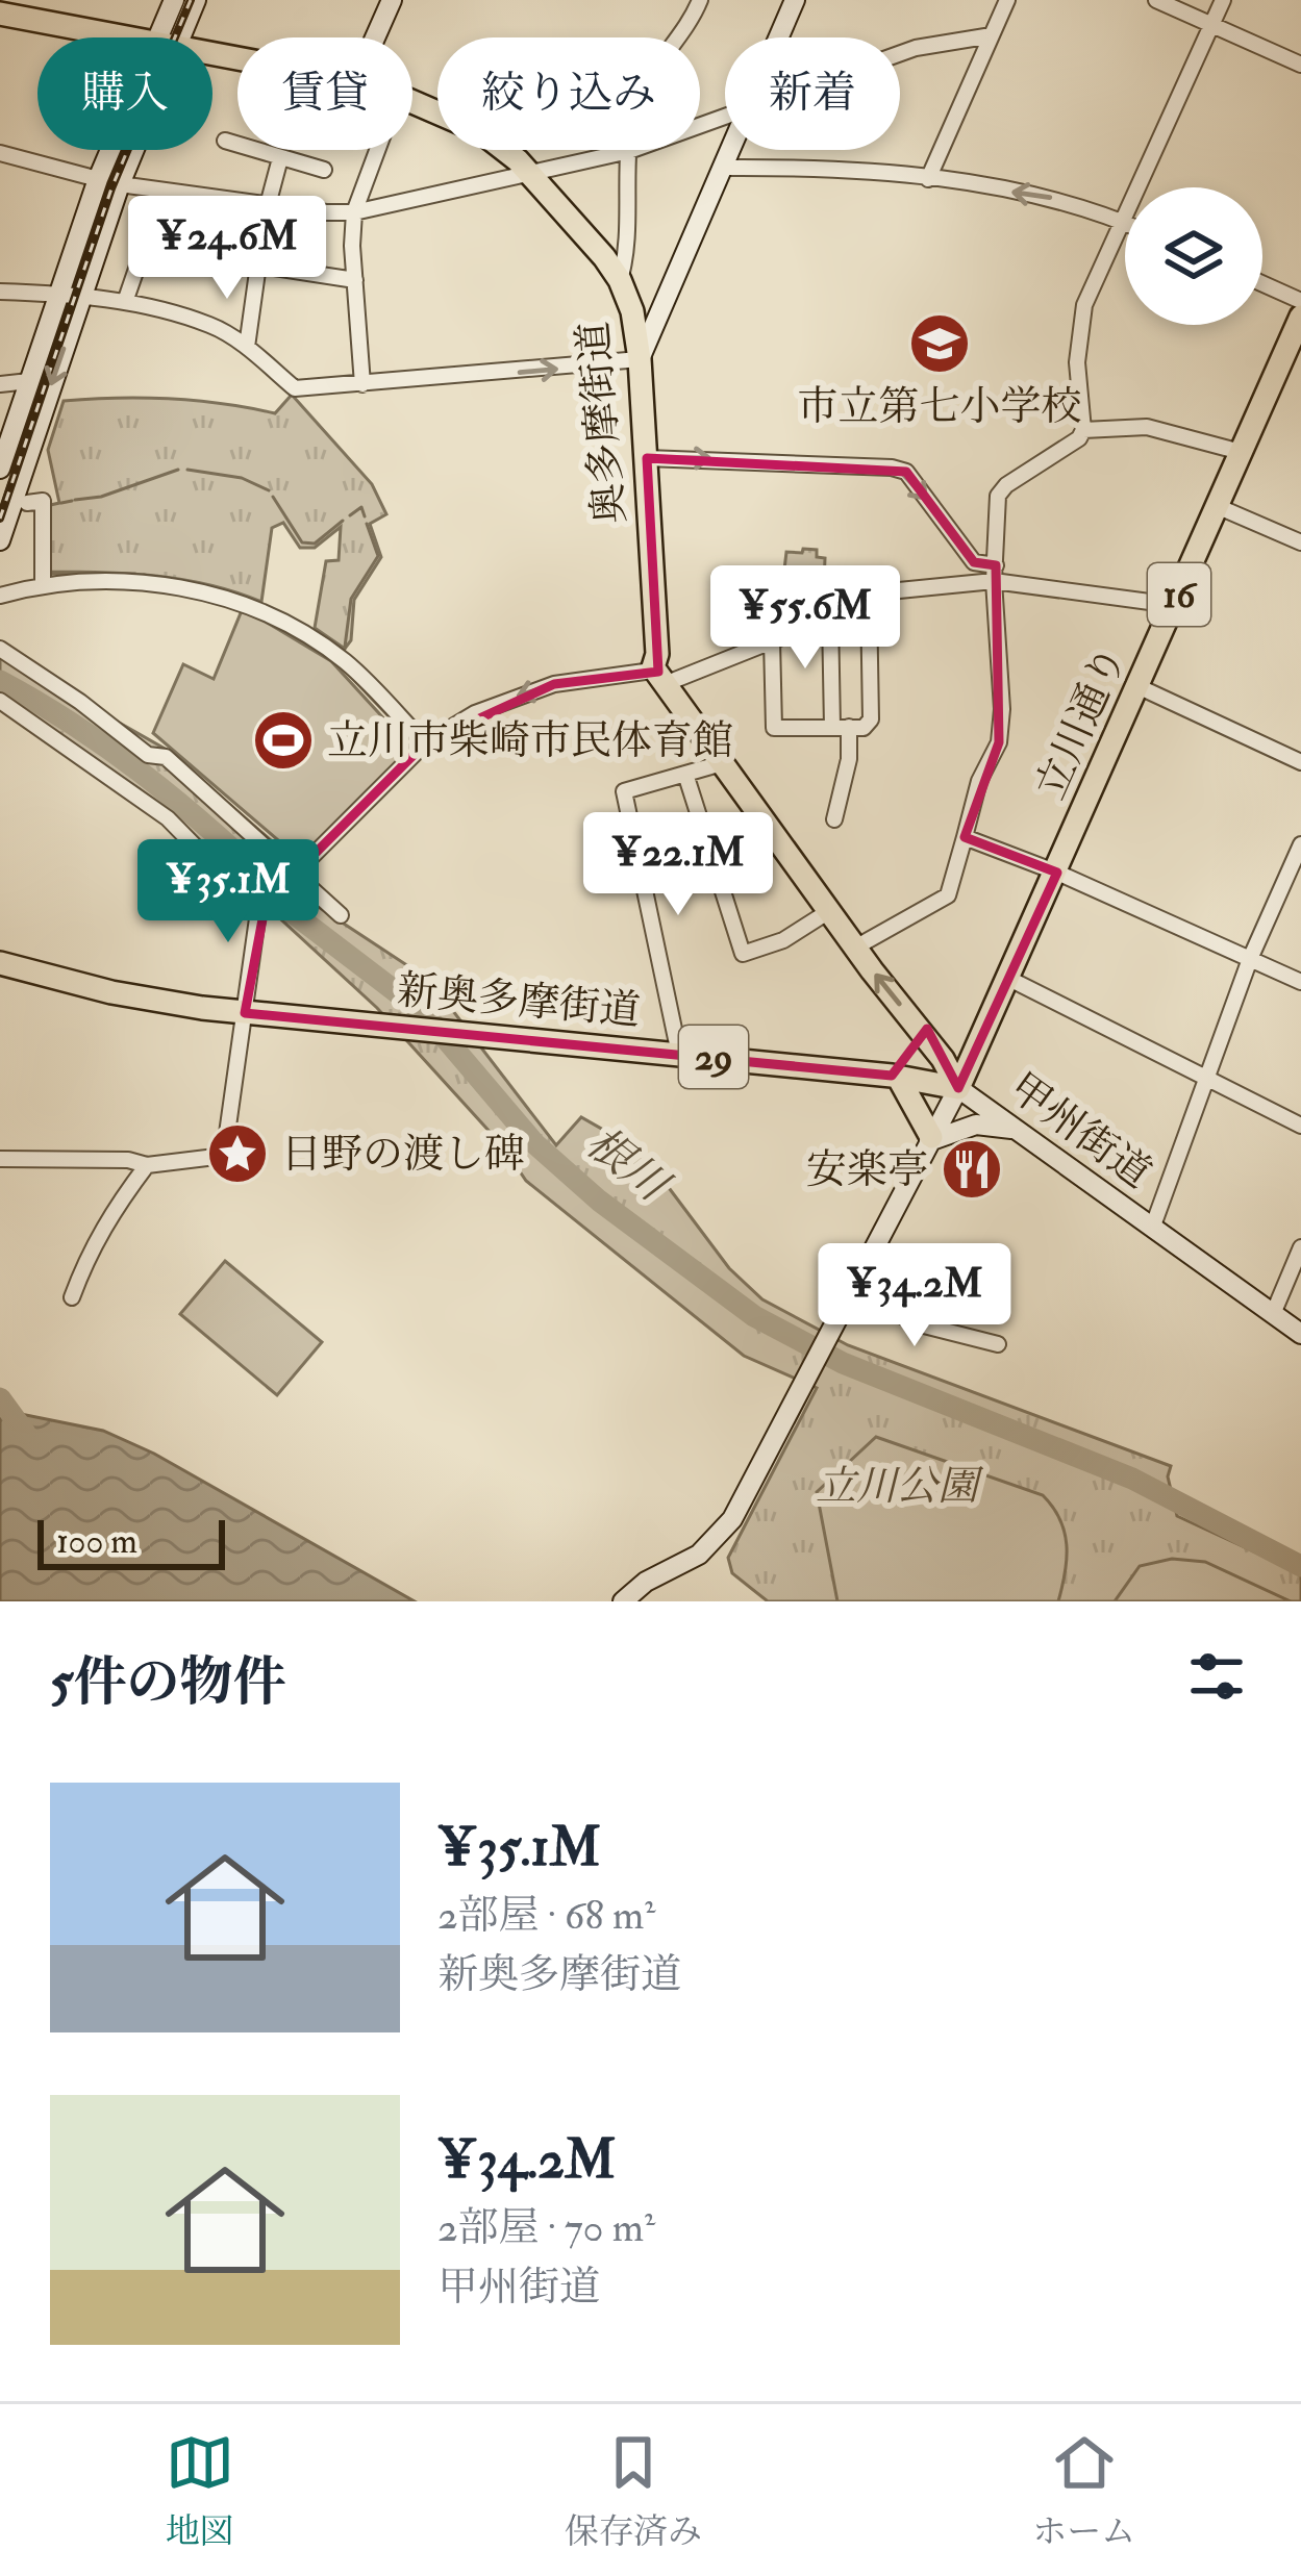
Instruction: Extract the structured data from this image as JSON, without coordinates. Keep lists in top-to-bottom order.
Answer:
{
  "streets": {
    "main road": [
      "奥多摩街道",
      "16",
      "立川通り",
      "新奥多摩街道",
      "29",
      "甲州街道"
    ]
  },
  "crossings": [
    ["立川通り", "新奥多摩街道"],
    ["立川通り", "甲州街道"],
    ["新奥多摩街道", "甲州街道"]
  ],
  "water": ["根川"],
  "parks": ["立川公園"],
  "places": {
    "school or university": ["市立第七小学校"],
    "sports": ["立川市柴崎市民体育館"],
    "place": ["日野の渡し碑"],
    "restaurant": ["安楽亭"]
  },
  "scale_bar": "100 m",
  "page": {
    "chip": [
      "購入",
      "賃貸",
      "絞り込み",
      "新着"
    ],
    "price": [
      "¥24.6M",
      "¥55.6M",
      "¥22.1M",
      "¥35.1M",
      "¥34.2M"
    ],
    "scale": "100 m",
    "heading": "5件の物件",
    "list": [
      {
        "name": "¥35.1M",
        "note": "2部屋 · 68 m² · 新奥多摩街道"
      },
      {
        "name": "¥34.2M",
        "note": "2部屋 · 70 m² · 甲州街道"
      }
    ],
    "tabs": ["地図", "保存済み", "ホーム"]
  }
}
